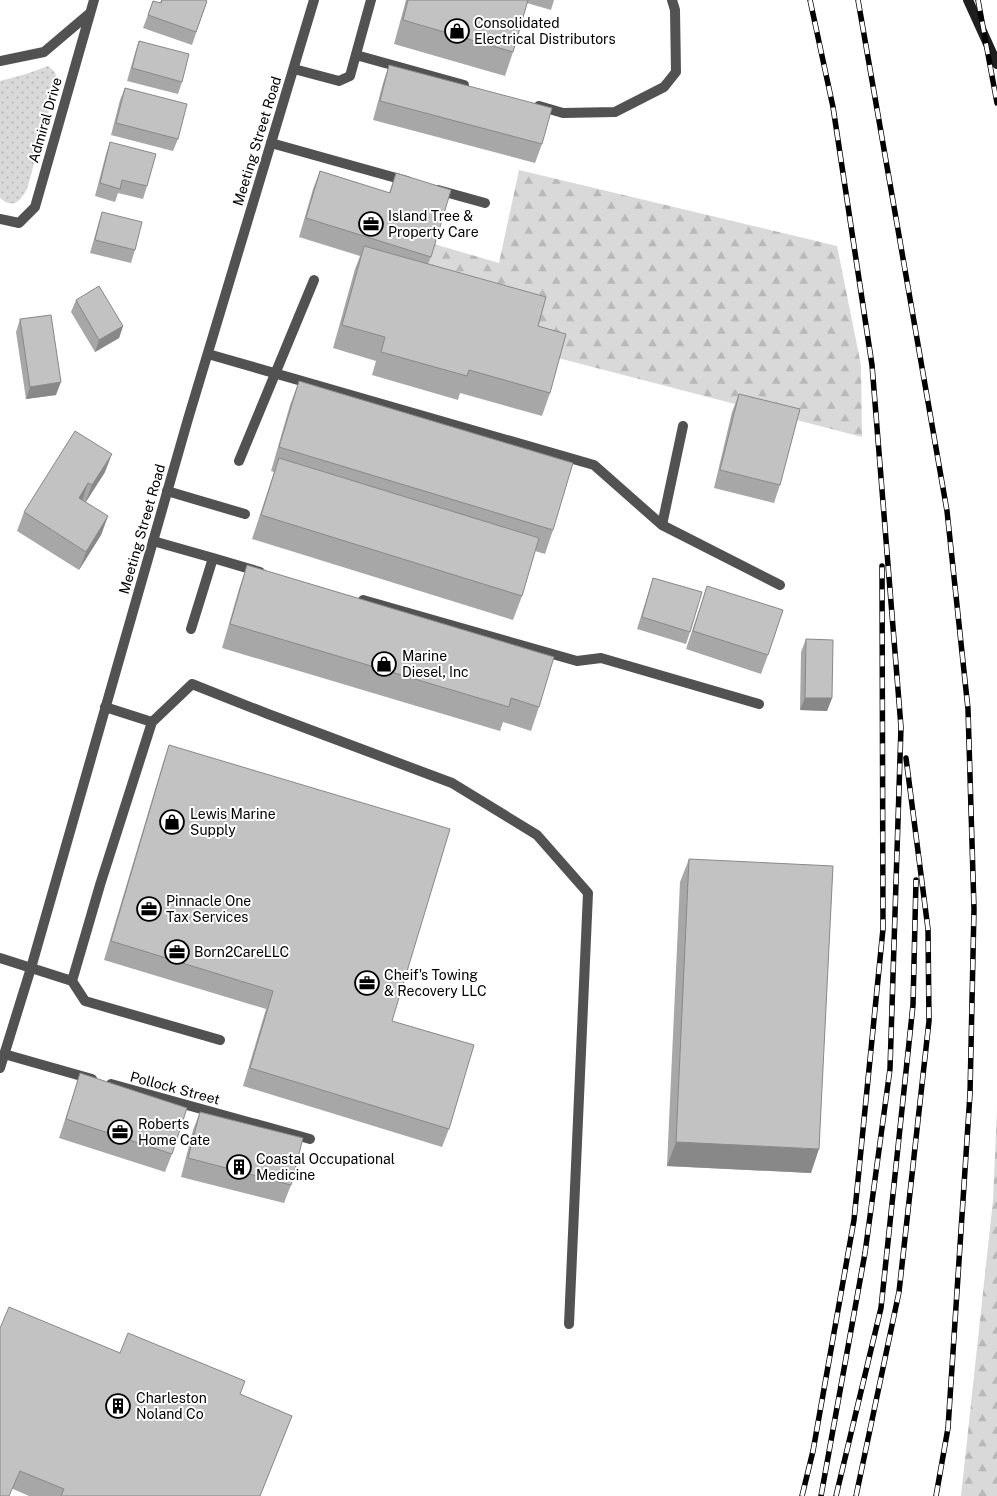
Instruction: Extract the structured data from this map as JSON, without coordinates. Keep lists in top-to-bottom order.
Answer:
{
  "streets": {
    "street": ["Admiral Drive", "Meeting Street Road", "Pollock Street"]
  },
  "crossings": [
    ["Meeting Street Road", "Pollock Street"]
  ],
  "places": {
    "shop": ["Consolidated Electrical Distributors", "Marine Diesel, Inc", "Lewis Marine Supply"],
    "office": [
      "Island Tree & Property Care",
      "Pinnacle One Tax Services",
      "Born2CareLLC",
      "Cheif's Towing & Recovery LLC",
      "Roberts Home Cate"
    ],
    "building": ["Coastal Occupational Medicine", "Charleston Noland Co"]
  }
}
